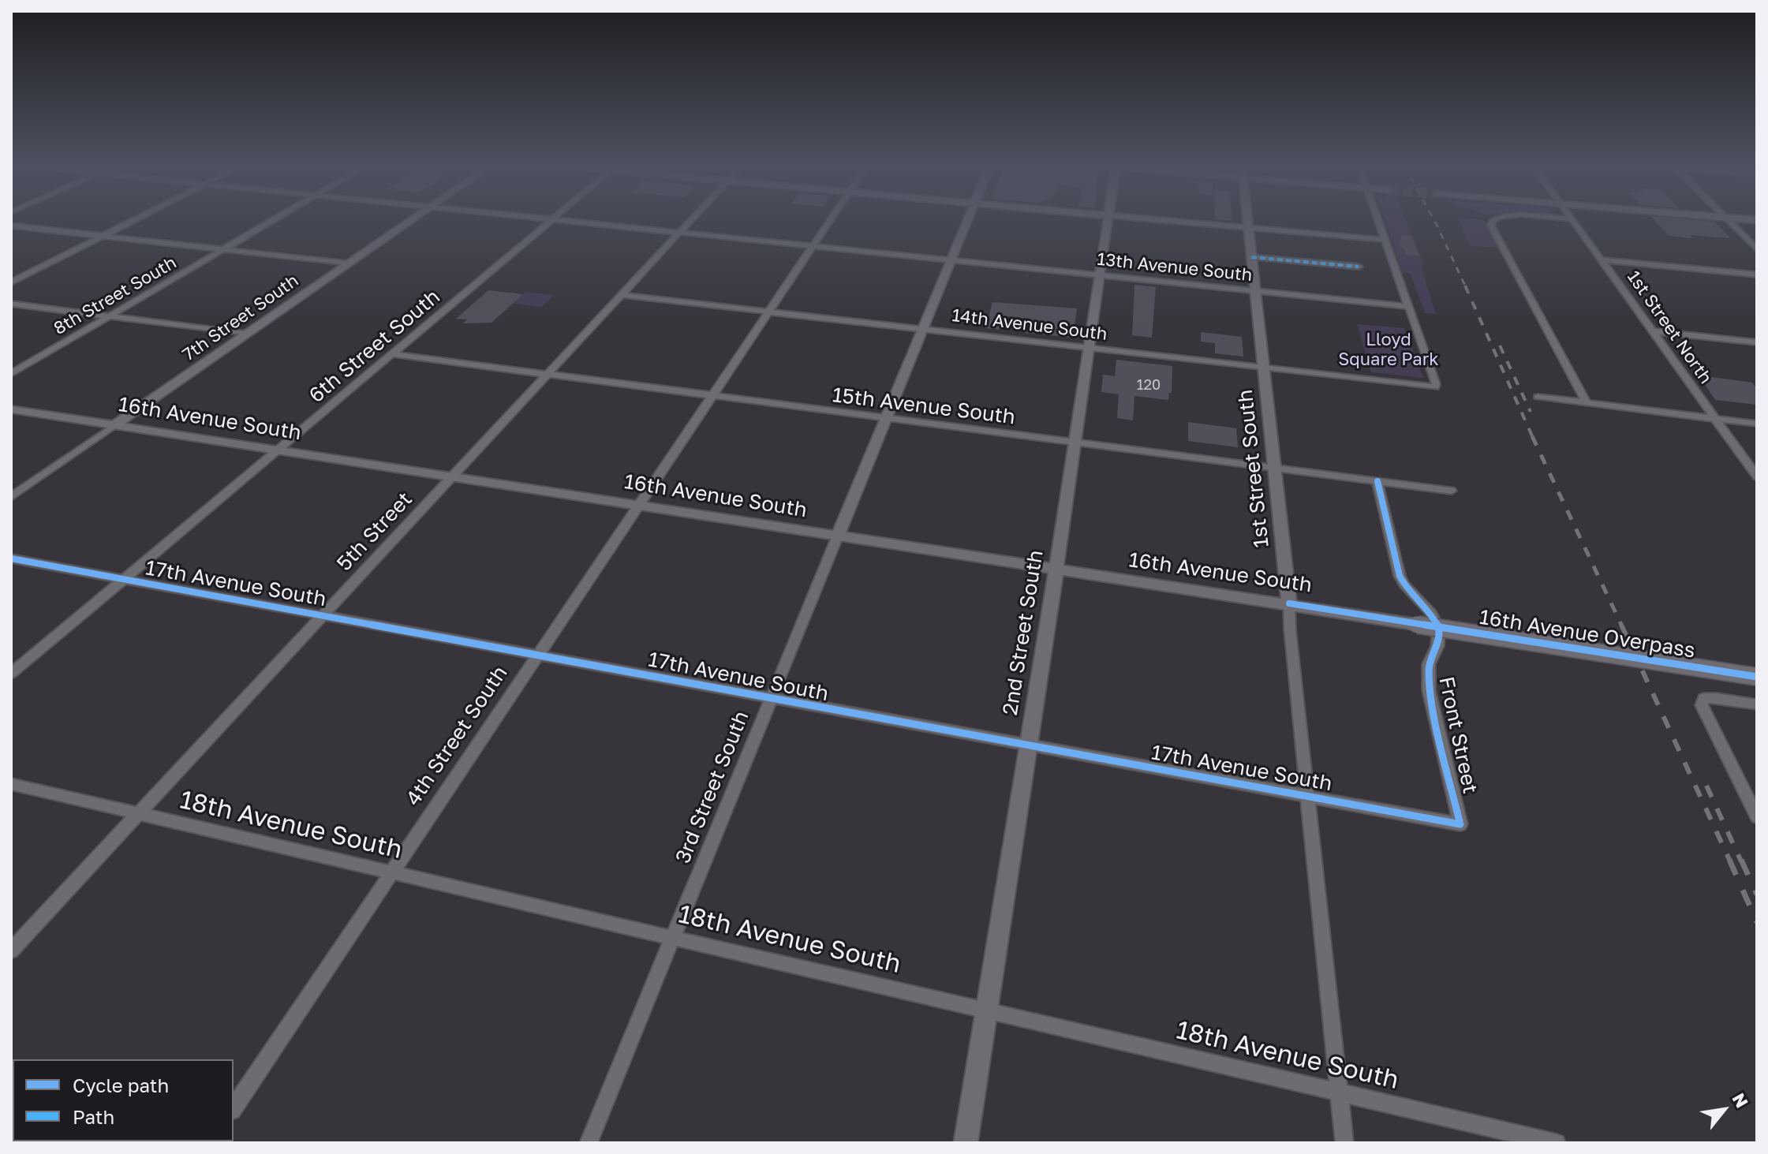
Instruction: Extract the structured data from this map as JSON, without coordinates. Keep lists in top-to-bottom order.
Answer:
{
  "streets": {
    "street": [
      "13th Avenue South",
      "8th Street South",
      "7th Street South",
      "14th Avenue South",
      "1st Street North",
      "6th Street South",
      "15th Avenue South",
      "16th Avenue South",
      "1st Street South",
      "5th Street",
      "17th Avenue South",
      "2nd Street South",
      "16th Avenue Overpass",
      "Front Street",
      "4th Street South",
      "3rd Street South",
      "18th Avenue South"
    ]
  },
  "crossings": [
    ["13th Avenue South", "14th Avenue South"],
    ["13th Avenue South", "1st Street South"],
    ["13th Avenue South", "5th Street"],
    ["13th Avenue South", "2nd Street South"],
    ["13th Avenue South", "4th Street South"],
    ["13th Avenue South", "3rd Street South"],
    ["7th Street South", "16th Avenue South"],
    ["14th Avenue South", "1st Street South"],
    ["14th Avenue South", "5th Street"],
    ["14th Avenue South", "2nd Street South"],
    ["14th Avenue South", "4th Street South"],
    ["14th Avenue South", "3rd Street South"],
    ["6th Street South", "15th Avenue South"],
    ["6th Street South", "16th Avenue South"],
    ["6th Street South", "17th Avenue South"],
    ["15th Avenue South", "1st Street South"],
    ["15th Avenue South", "5th Street"],
    ["15th Avenue South", "2nd Street South"],
    ["15th Avenue South", "Front Street"],
    ["15th Avenue South", "4th Street South"],
    ["15th Avenue South", "3rd Street South"],
    ["16th Avenue South", "1st Street South"],
    ["16th Avenue South", "5th Street"],
    ["16th Avenue South", "2nd Street South"],
    ["16th Avenue South", "16th Avenue Overpass"],
    ["16th Avenue South", "4th Street South"],
    ["16th Avenue South", "3rd Street South"],
    ["1st Street South", "17th Avenue South"],
    ["1st Street South", "18th Avenue South"],
    ["5th Street", "17th Avenue South"],
    ["5th Street", "18th Avenue South"],
    ["17th Avenue South", "2nd Street South"],
    ["17th Avenue South", "Front Street"],
    ["17th Avenue South", "4th Street South"],
    ["17th Avenue South", "3rd Street South"],
    ["2nd Street South", "18th Avenue South"],
    ["4th Street South", "18th Avenue South"],
    ["3rd Street South", "18th Avenue South"]
  ],
  "parks": ["Lloyd Square Park"],
  "house_numbers": ["120"],
  "legend": ["Cycle path", "Path"],
  "north": "top right"
}
